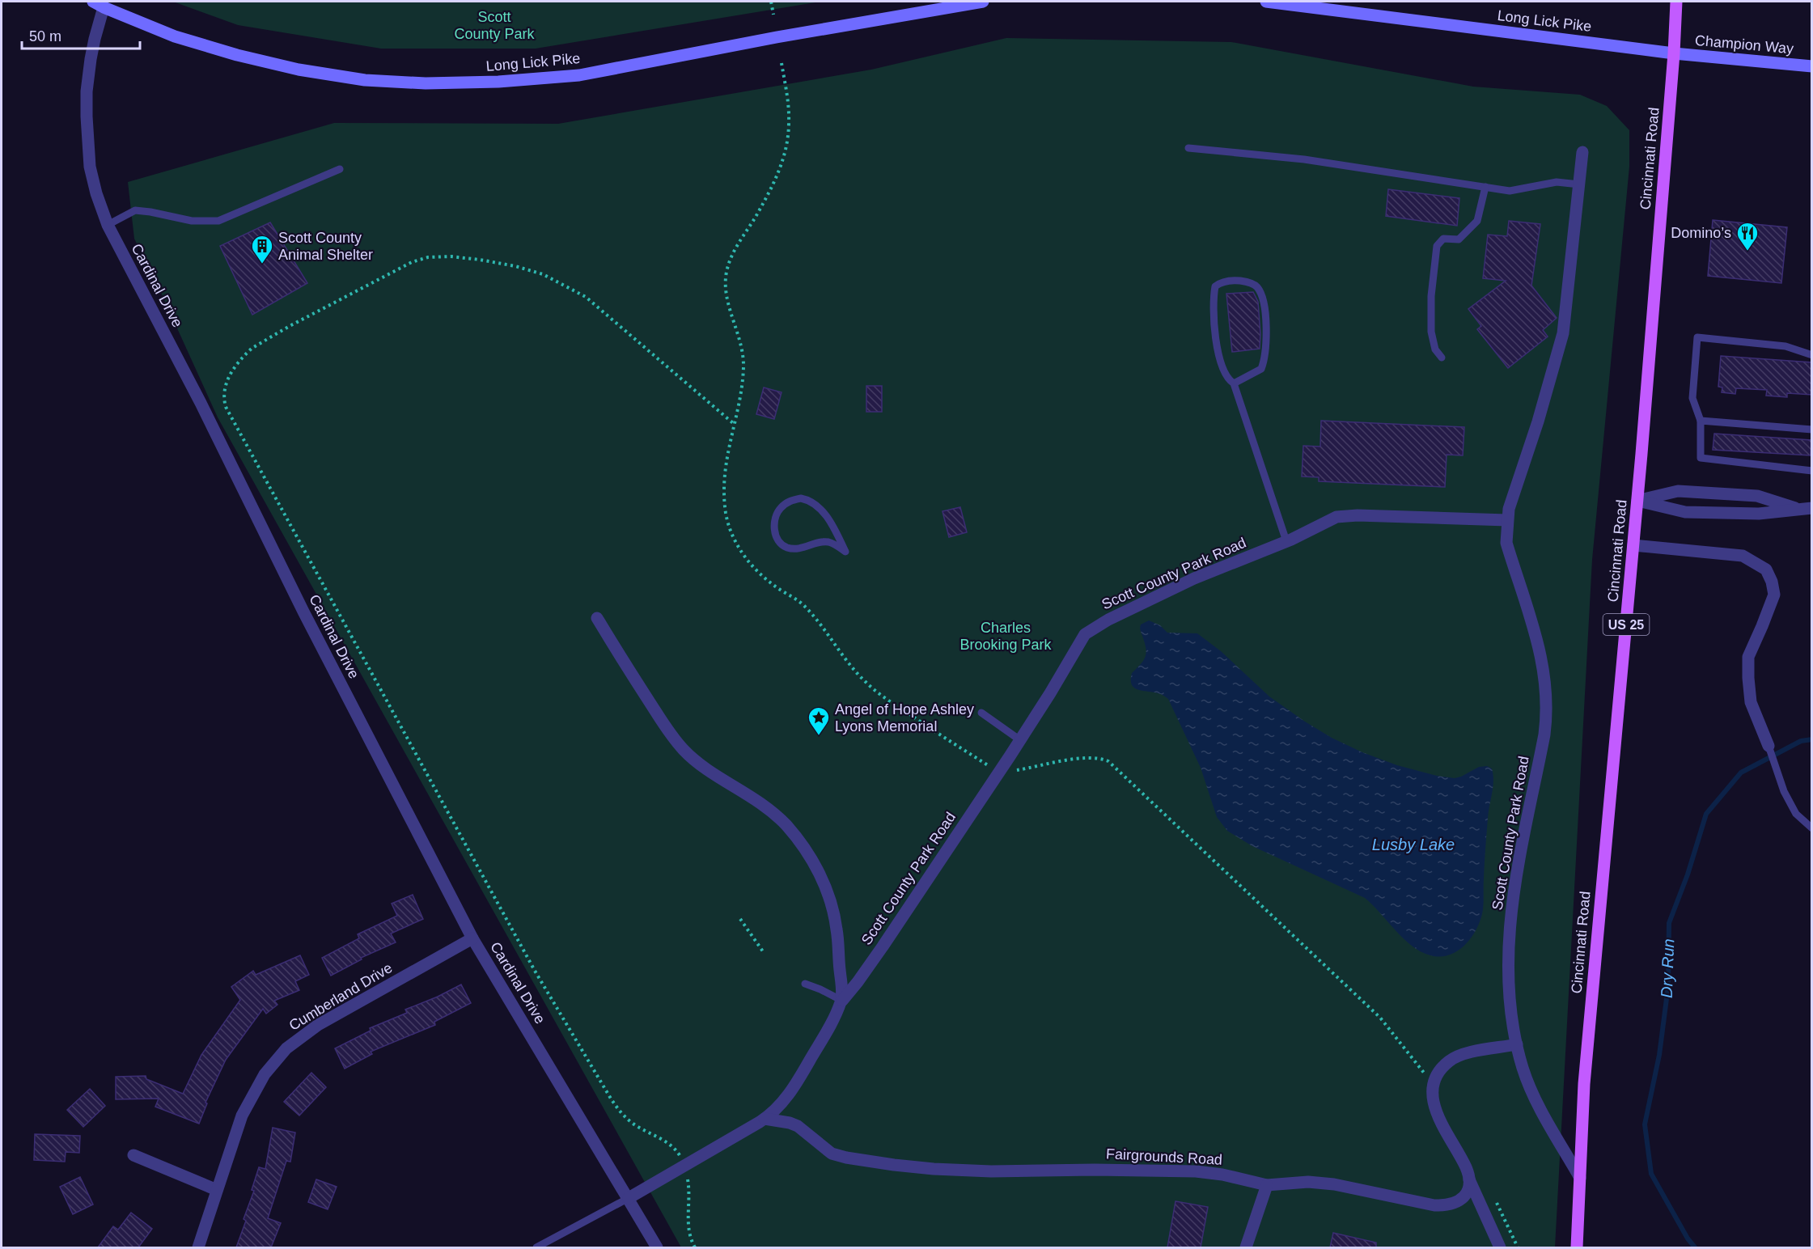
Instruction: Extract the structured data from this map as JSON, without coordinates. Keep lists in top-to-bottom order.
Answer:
{
  "streets": {
    "main road": [
      "Long Lick Pike",
      "Champion Way",
      "Cincinnati Road",
      "US 25"
    ],
    "street": [
      "Cardinal Drive",
      "Scott County Park Road",
      "Cumberland Drive",
      "Fairgrounds Road"
    ]
  },
  "crossings": [
    ["Long Lick Pike", "Champion Way"],
    ["Long Lick Pike", "Cincinnati Road"],
    ["Long Lick Pike", "Cardinal Drive"],
    ["Champion Way", "Cincinnati Road"],
    ["Cincinnati Road", "Scott County Park Road"],
    ["Cardinal Drive", "Cumberland Drive"],
    ["Scott County Park Road", "Fairgrounds Road"]
  ],
  "water": ["Lusby Lake", "Dry Run"],
  "parks": ["Scott County Park", "Charles Brooking Park"],
  "places": {
    "restaurant": ["Domino’s"],
    "building": ["Scott County Animal Shelter"],
    "place": ["Angel of Hope Ashley Lyons Memorial"]
  },
  "scale_bar": "50 m"
}
